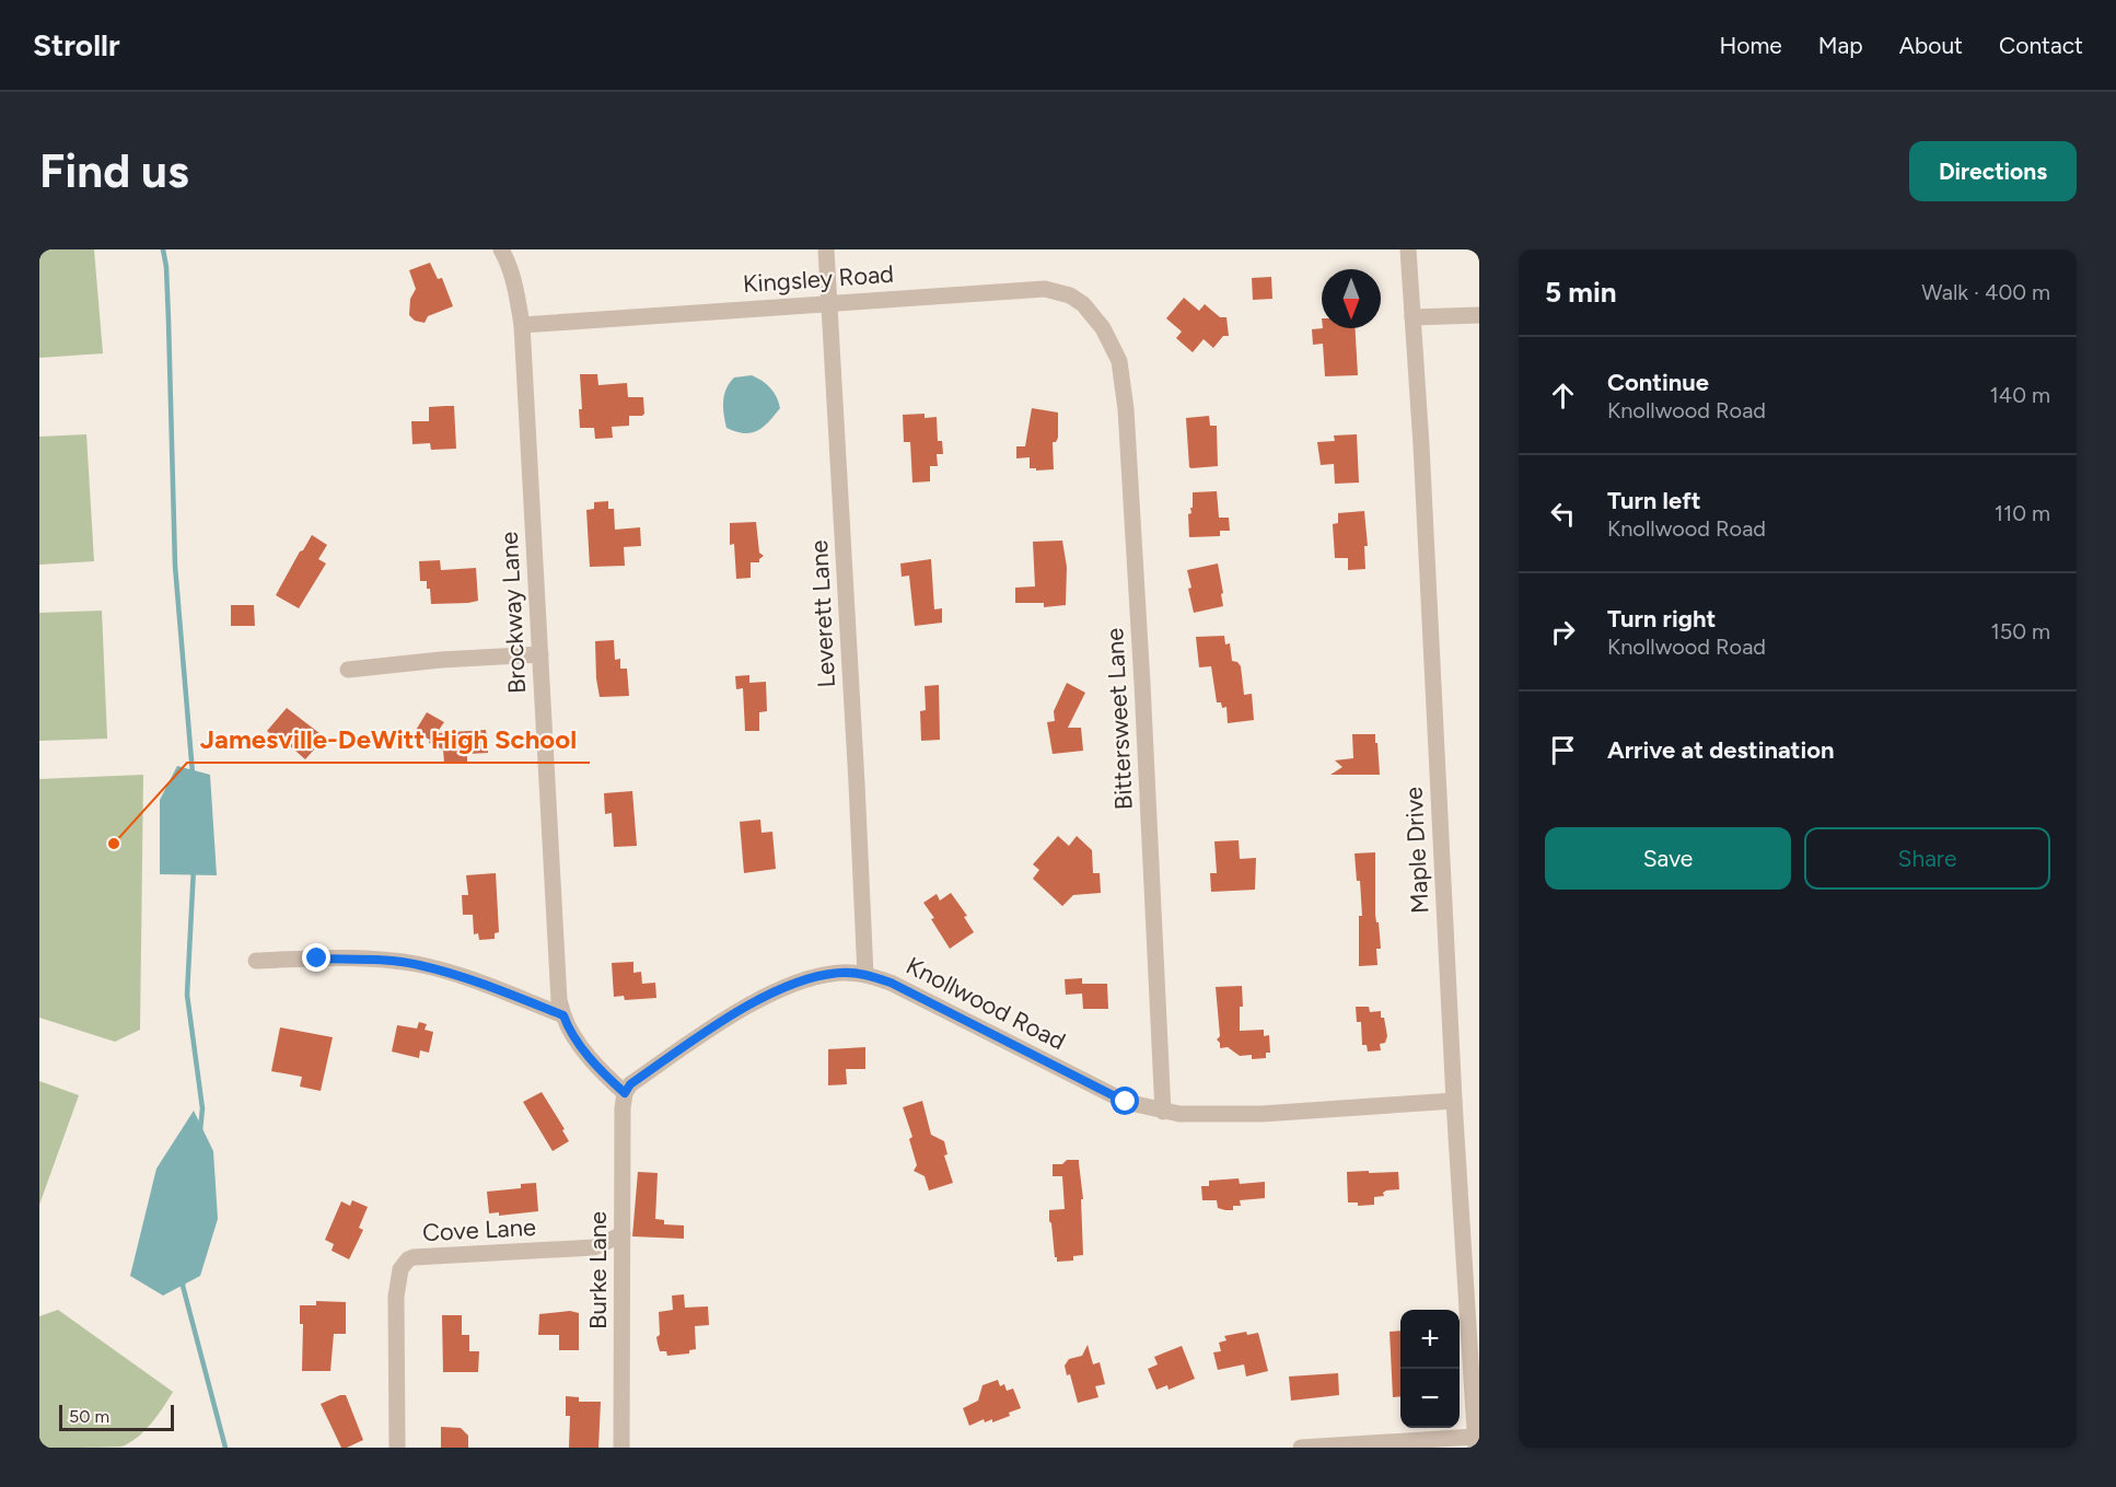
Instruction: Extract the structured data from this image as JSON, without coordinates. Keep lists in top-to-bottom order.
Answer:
{
  "streets": {
    "street": [
      "Kingsley Road",
      "Brockway Lane",
      "Leverett Lane",
      "Bittersweet Lane",
      "Maple Drive",
      "Knollwood Road",
      "Cove Lane",
      "Burke Lane"
    ]
  },
  "crossings": [
    ["Kingsley Road", "Brockway Lane"],
    ["Kingsley Road", "Leverett Lane"],
    ["Kingsley Road", "Bittersweet Lane"],
    ["Leverett Lane", "Knollwood Road"],
    ["Bittersweet Lane", "Knollwood Road"],
    ["Maple Drive", "Knollwood Road"],
    ["Knollwood Road", "Burke Lane"],
    ["Cove Lane", "Burke Lane"]
  ],
  "places": ["Jamesville-DeWitt High School"],
  "scale_bar": "50 m",
  "north": "bottom",
  "page": {
    "header": "Strollr",
    "nav": [
      "Home",
      "Map",
      "About",
      "Contact"
    ],
    "buttons": [
      "Directions",
      ["Save", "Share"]
    ],
    "title": "Find us",
    "heading": ["5 min", "Walk · 400 m"],
    "list": [
      ["Continue", "Knollwood Road", "140 m"],
      ["Turn left", "Knollwood Road", "110 m"],
      ["Turn right", "Knollwood Road", "150 m"],
      "Arrive at destination"
    ],
    "map_buttons": ["+", "−"],
    "scale": "50 m"
  }
}
